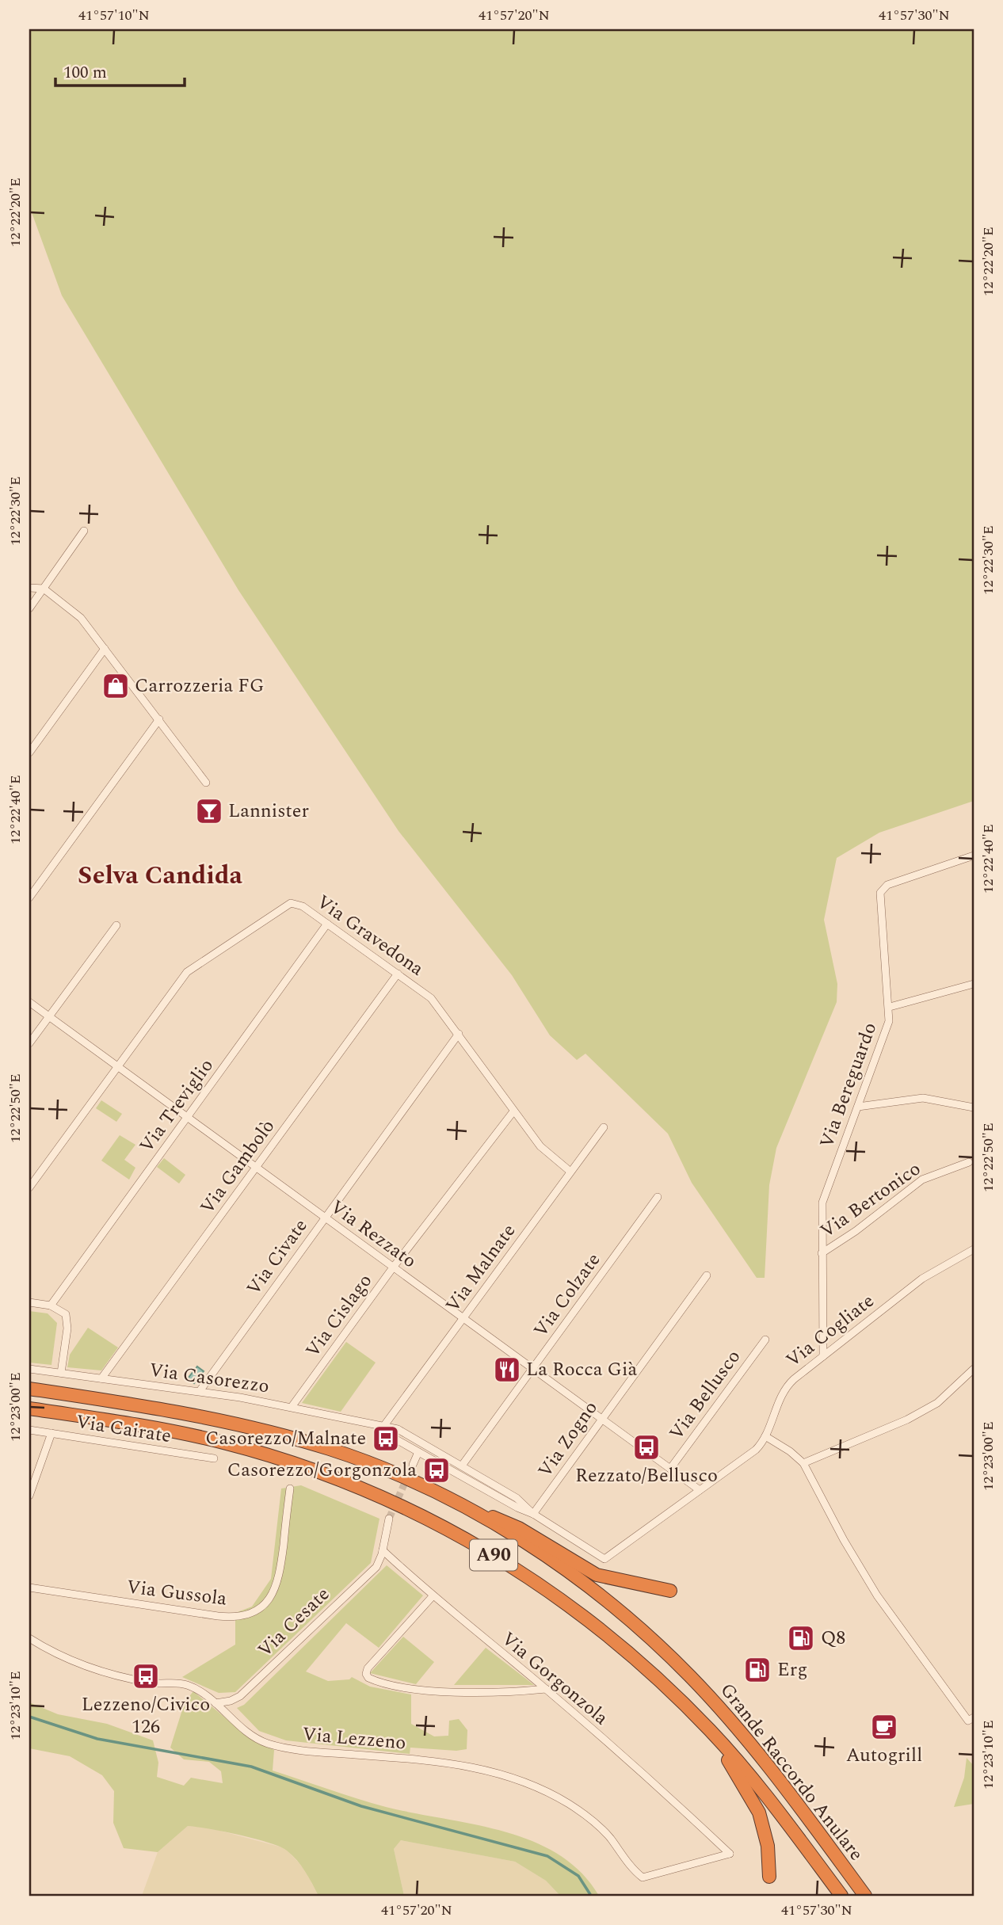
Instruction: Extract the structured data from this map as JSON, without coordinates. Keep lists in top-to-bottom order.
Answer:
{
  "streets": {
    "highway": ["A90", "Grande Raccordo Anulare"],
    "street": [
      "Via Gravedona",
      "Via Bereguardo",
      "Via Treviglio",
      "Via Gambolò",
      "Via Bertonico",
      "Via Rezzato",
      "Via Civate",
      "Via Malnate",
      "Via Colzate",
      "Via Cislago",
      "Via Cogliate",
      "Via Casorezzo",
      "Via Bellusco",
      "Via Cairate",
      "Via Zogno",
      "Via Gussola",
      "Via Cesate",
      "Via Gorgonzola",
      "Via Lezzeno"
    ]
  },
  "crossings": [
    ["Via Gravedona", "Via Treviglio"],
    ["Via Gravedona", "Via Gambolò"],
    ["Via Gravedona", "Via Rezzato"],
    ["Via Gravedona", "Via Civate"],
    ["Via Gravedona", "Via Malnate"],
    ["Via Gravedona", "Via Cislago"],
    ["Via Bereguardo", "Via Bertonico"],
    ["Via Bereguardo", "Via Cogliate"],
    ["Via Treviglio", "Via Rezzato"],
    ["Via Gambolò", "Via Rezzato"],
    ["Via Gambolò", "Via Casorezzo"],
    ["Via Rezzato", "Via Civate"],
    ["Via Rezzato", "Via Malnate"],
    ["Via Rezzato", "Via Colzate"],
    ["Via Rezzato", "Via Cislago"],
    ["Via Rezzato", "Via Cogliate"],
    ["Via Rezzato", "Via Bellusco"],
    ["Via Rezzato", "Via Zogno"],
    ["Via Civate", "Via Casorezzo"],
    ["Via Malnate", "Via Casorezzo"],
    ["Via Colzate", "Via Casorezzo"],
    ["Via Cislago", "Via Casorezzo"],
    ["Via Cogliate", "Via Casorezzo"],
    ["Via Casorezzo", "Via Zogno"],
    ["Via Cesate", "Via Gorgonzola"],
    ["Via Cesate", "Via Lezzeno"],
    ["Via Gorgonzola", "Via Lezzeno"]
  ],
  "districts": ["Selva Candida"],
  "places": {
    "shop": ["Carrozzeria FG"],
    "bar": ["Lannister"],
    "restaurant": ["La Rocca Già"],
    "bus stop": [
      "Casorezzo/Malnate",
      "Rezzato/Bellusco",
      "Casorezzo/Gorgonzola",
      "Lezzeno/Civico 126"
    ],
    "fuel station": ["Q8", "Erg"],
    "cafe": ["Autogrill"]
  },
  "scale_bar": "100 m",
  "coordinates": [
    "41°57'10\"N",
    "41°57'20\"N",
    "41°57'30\"N",
    "12°22'20\"E",
    "12°22'30\"E",
    "12°22'40\"E",
    "12°22'50\"E",
    "12°23'00\"E",
    "12°23'10\"E"
  ]
}
